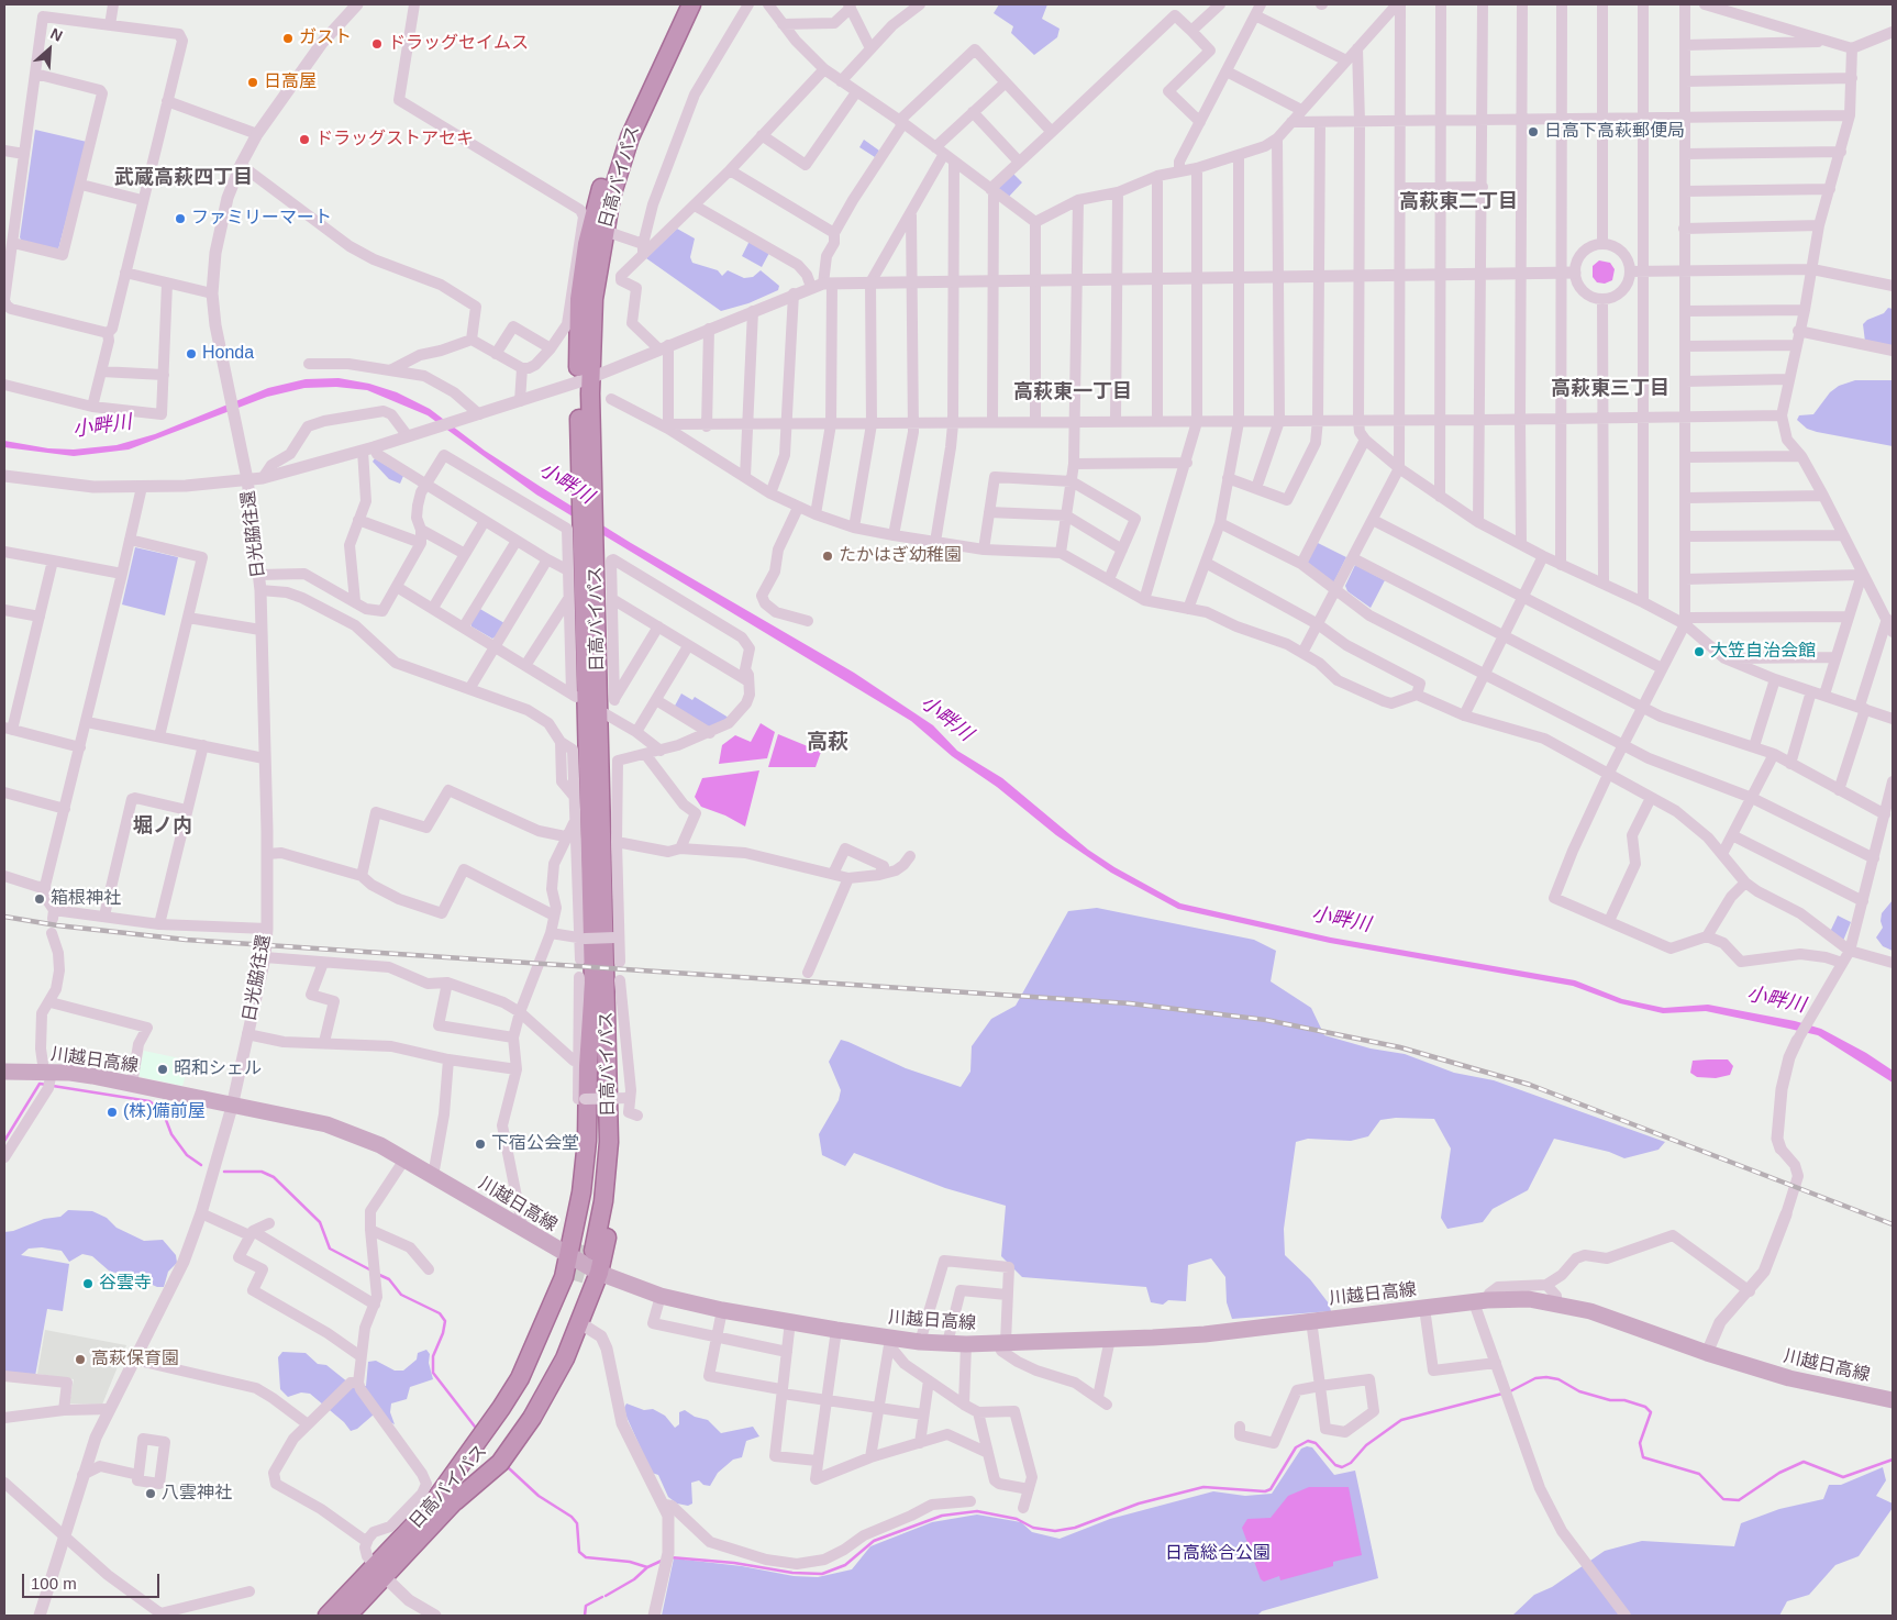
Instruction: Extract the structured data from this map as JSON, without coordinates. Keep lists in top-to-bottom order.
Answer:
{
  "streets": {
    "highway": ["日高バイパス"],
    "main road": ["川越日高線"],
    "street": ["日光脇往還"]
  },
  "crossings": [
    ["日光脇往還", "川越日高線"]
  ],
  "districts": [
    "武蔵高萩四丁目",
    "高萩東二丁目",
    "高萩東三丁目",
    "高萩東一丁目",
    "高萩",
    "堀ノ内"
  ],
  "water": ["小畔川"],
  "parks": ["日高総合公園"],
  "places": [
    "ガスト",
    "ドラッグセイムス",
    "日高屋",
    "日高下高萩郵便局",
    "ドラッグストアセキ",
    "ファミリーマート",
    "Honda",
    "たかはぎ幼稚園",
    "大笠自治会館",
    "箱根神社",
    "昭和シェル",
    "(株)備前屋",
    "下宿公会堂",
    "谷雲寺",
    "高萩保育園",
    "八雲神社"
  ],
  "scale_bar": "100 m",
  "north": "top right"
}
